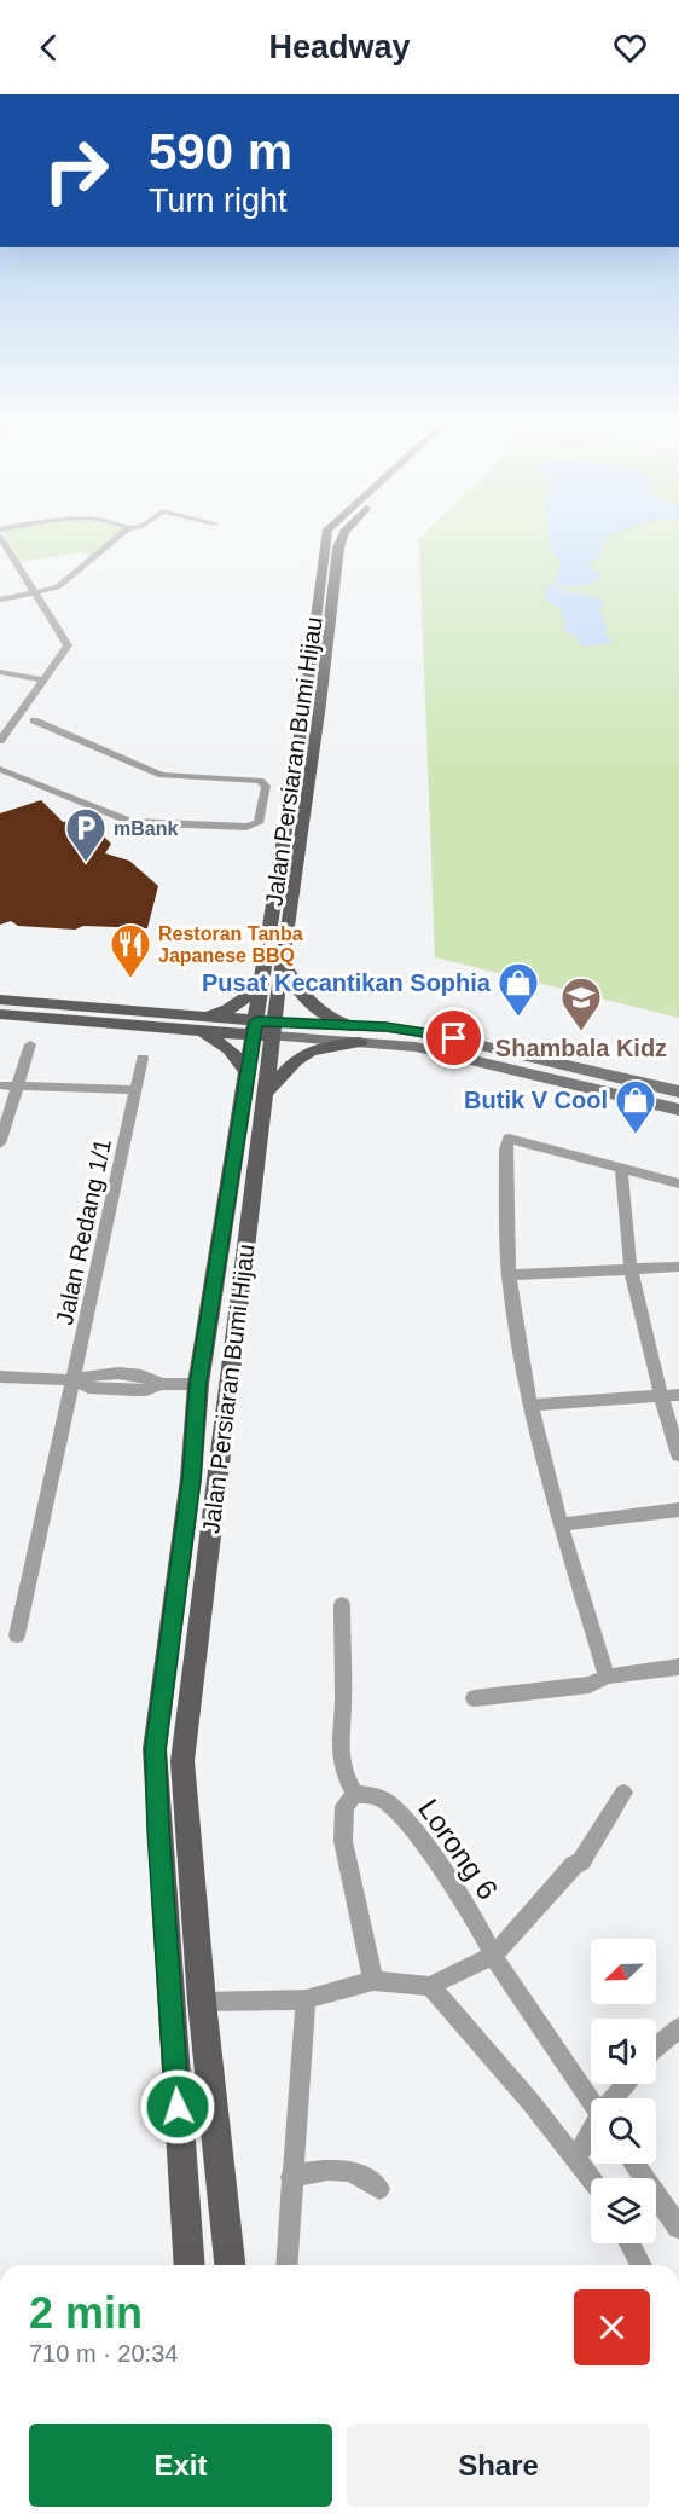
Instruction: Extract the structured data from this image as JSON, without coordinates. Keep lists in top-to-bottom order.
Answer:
{
  "streets": {
    "main road": ["Jalan Persiaran Bumi Hijau"],
    "street": ["Jalan Redang 1/1", "Lorong 6"]
  },
  "places": {
    "parking": ["mBank"],
    "restaurant": ["Restoran Tanba Japanese BBQ"],
    "shop": ["Pusat Kecantikan Sophia", "Butik V Cool"],
    "school or university": ["Shambala Kidz"]
  },
  "north": "bottom left",
  "page": {
    "header": "Headway",
    "turn": ["590 m", "Turn right"],
    "heading": ["2 min", "710 m · 20:34"],
    "buttons": ["Exit", "Share"]
  }
}
